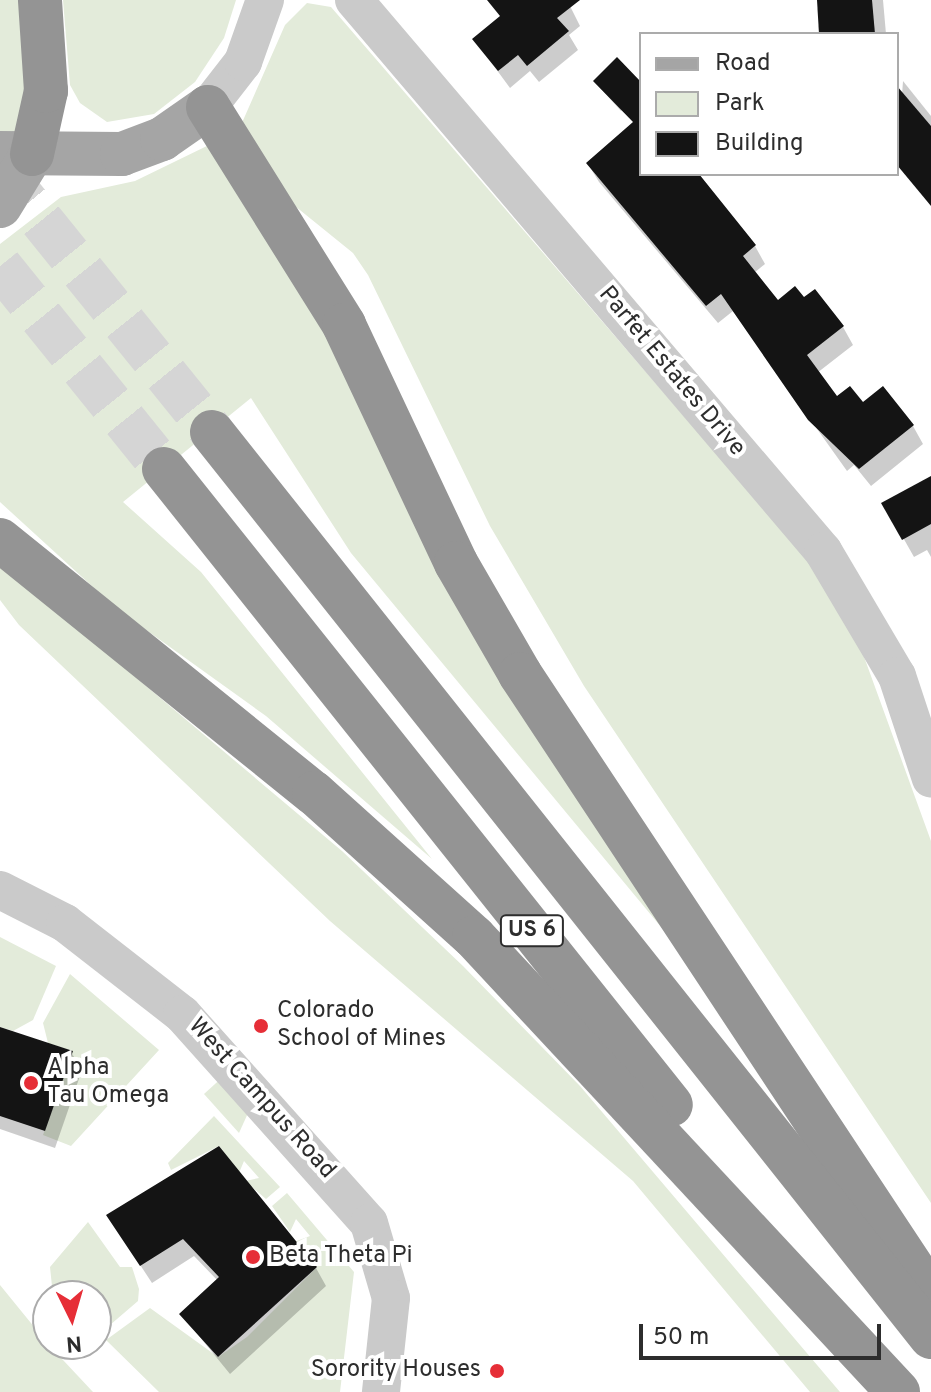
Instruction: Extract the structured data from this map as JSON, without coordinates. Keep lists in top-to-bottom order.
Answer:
{
  "streets": {
    "highway": ["US 6"],
    "street": ["Parfet Estates Drive", "West Campus Road"]
  },
  "places": [
    "Colorado School of Mines",
    "Alpha Tau Omega",
    "Beta Theta Pi",
    "Sorority Houses"
  ],
  "legend": ["Road", "Park", "Building"],
  "scale_bar": "50 m",
  "north": "bottom"
}
